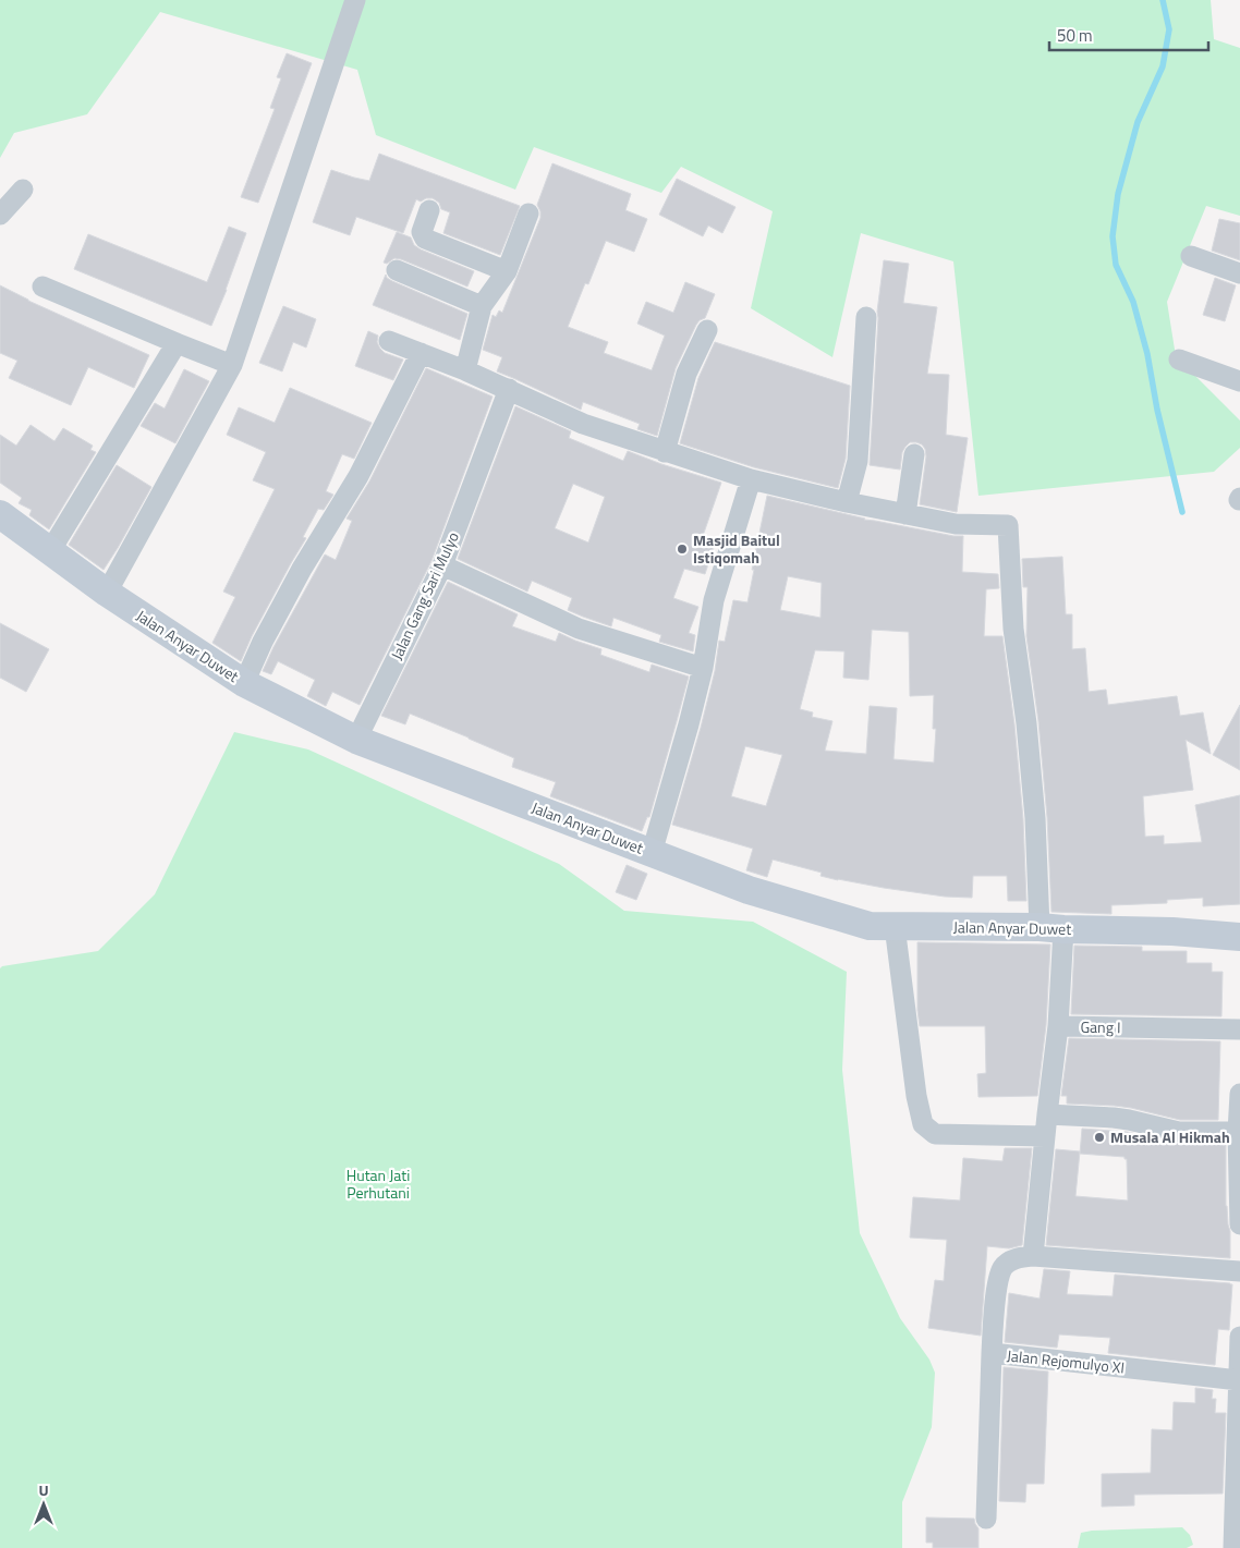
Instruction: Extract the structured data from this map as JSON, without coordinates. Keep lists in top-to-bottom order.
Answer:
{
  "streets": {
    "street": [
      "Jalan Gang Sari Mulyo",
      "Jalan Anyar Duwet",
      "Gang I",
      "Jalan Rejomulyo XI"
    ]
  },
  "crossings": [
    ["Jalan Gang Sari Mulyo", "Jalan Anyar Duwet"],
    ["Jalan Anyar Duwet", "Gang I"]
  ],
  "parks": ["Hutan Jati Perhutani"],
  "places": ["Masjid Baitul Istiqomah", "Musala Al Hikmah"],
  "scale_bar": "50 m",
  "north": "top"
}
